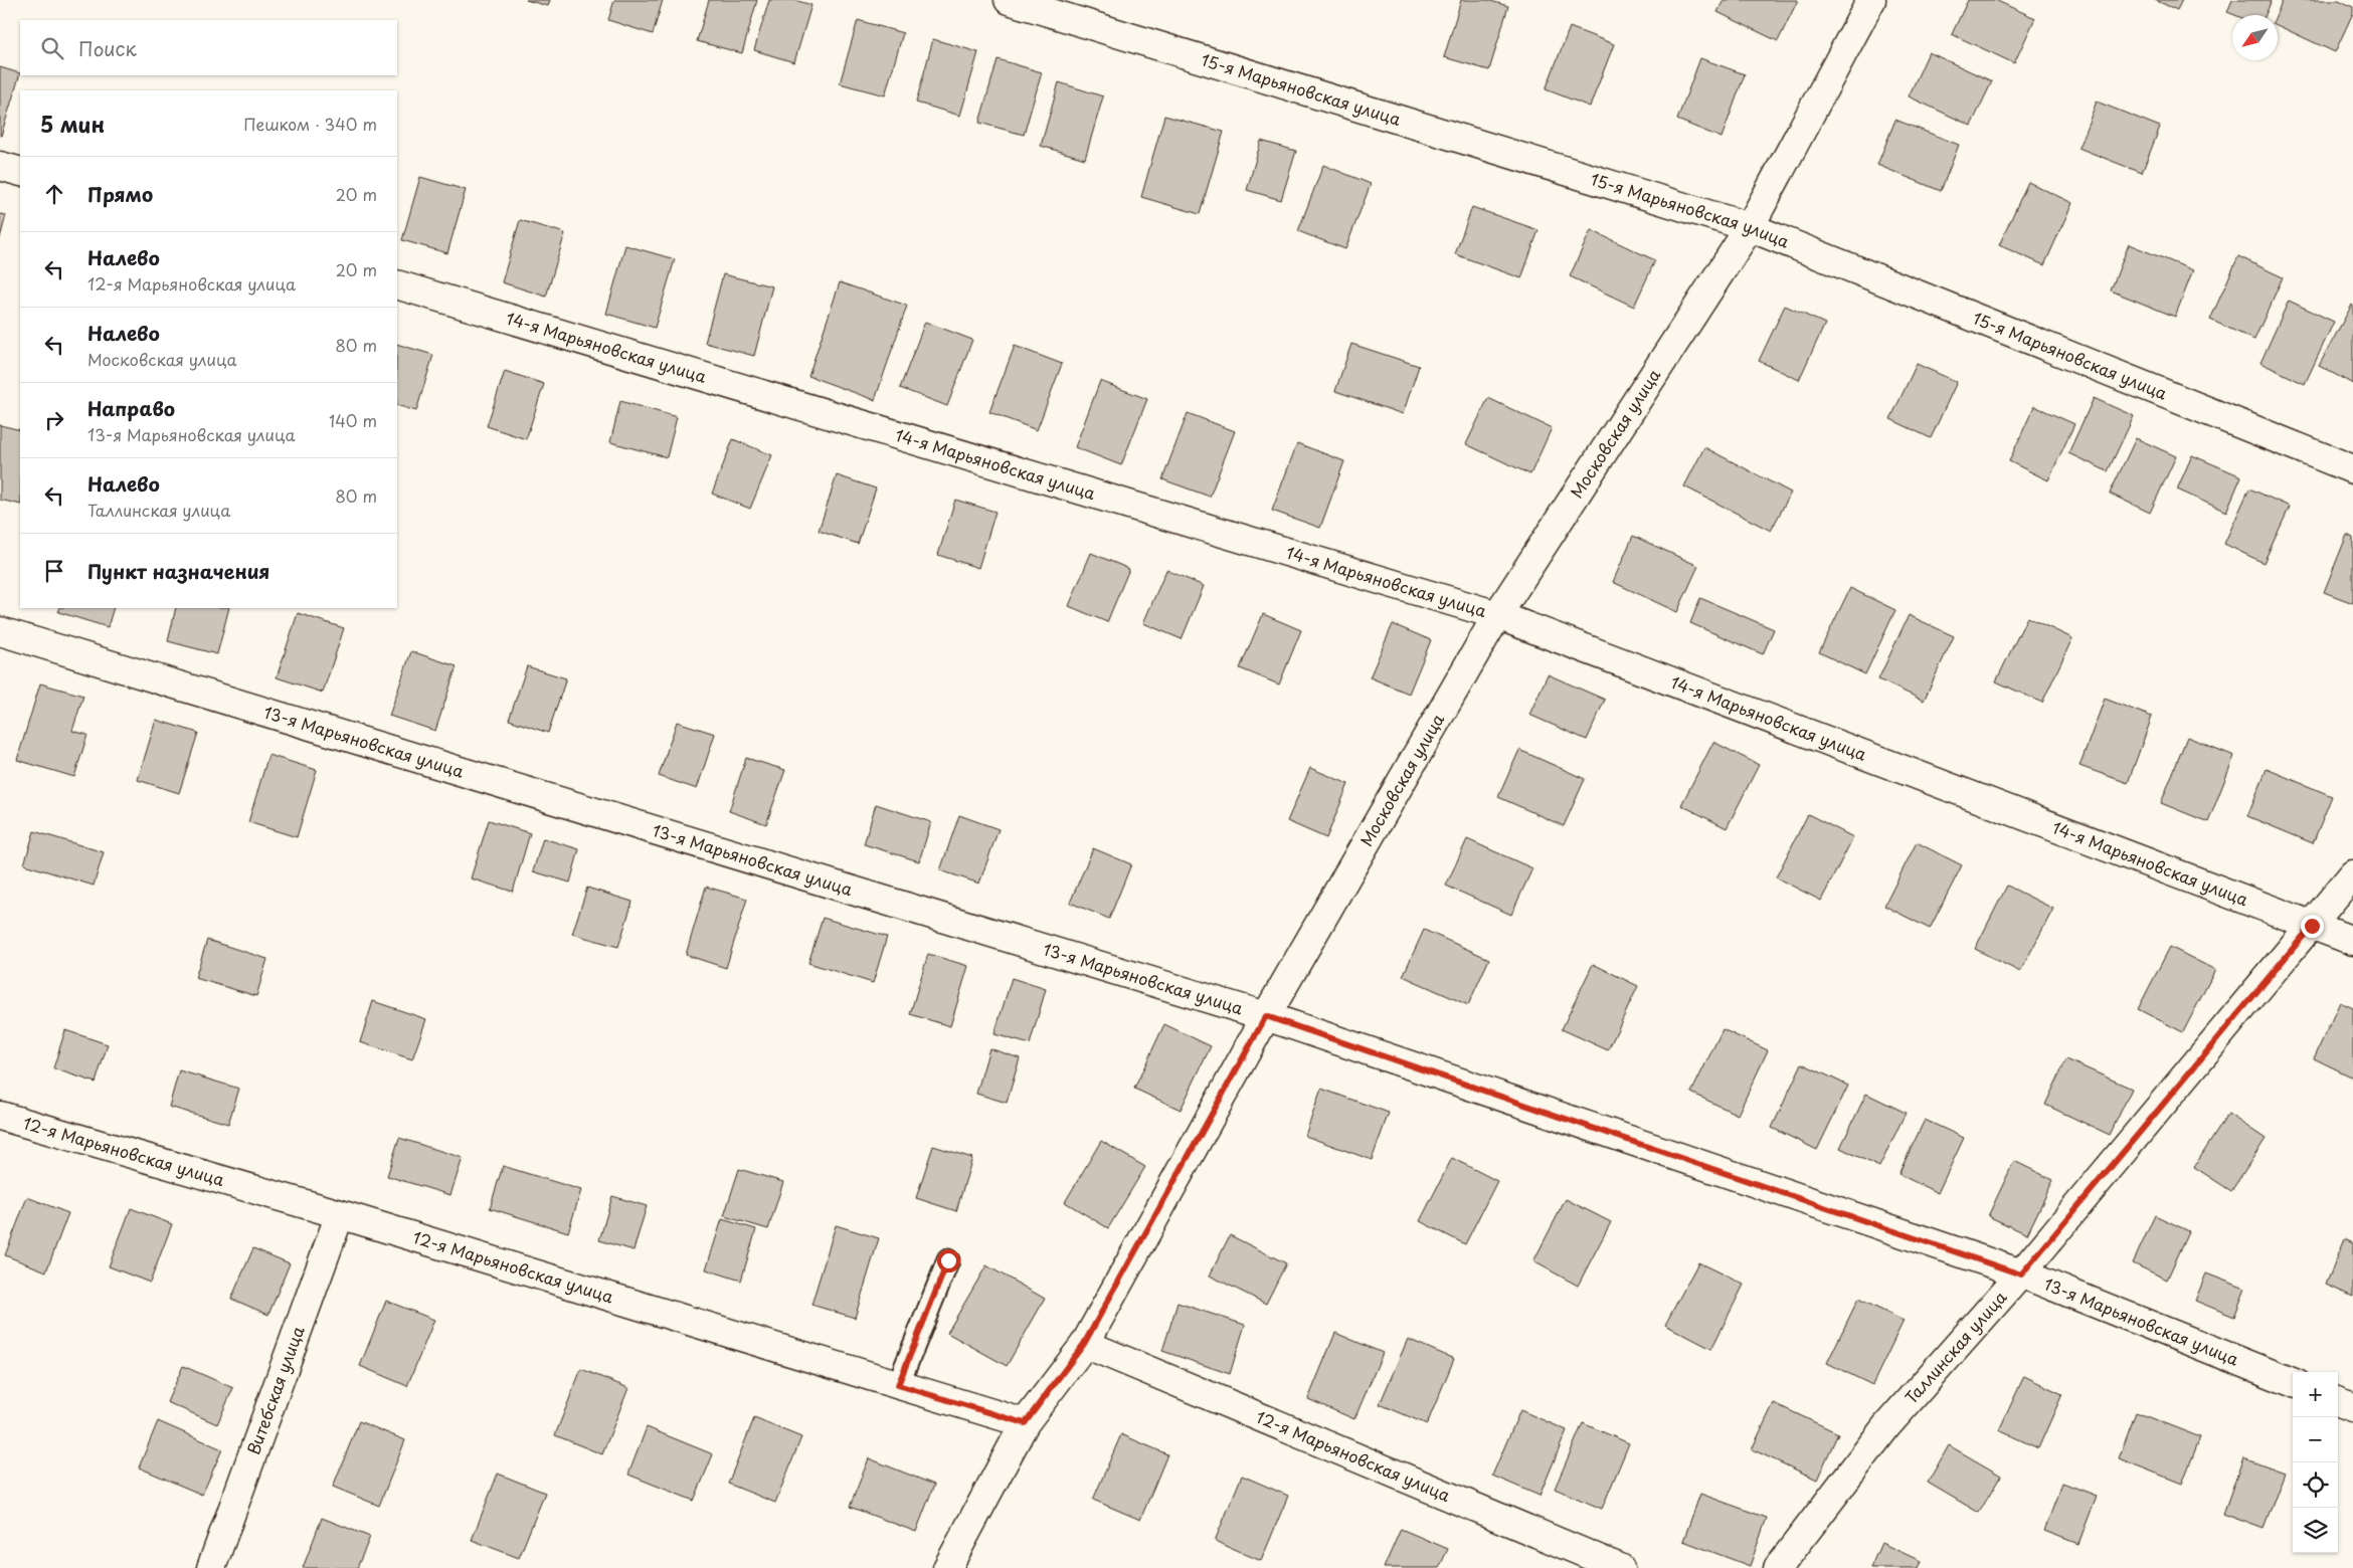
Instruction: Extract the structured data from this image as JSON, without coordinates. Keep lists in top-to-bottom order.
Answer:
{
  "streets": {
    "street": [
      "15-я Марьяновская улица",
      "14-я Марьяновская улица",
      "Московская улица",
      "13-я Марьяновская улица",
      "12-я Марьяновская улица",
      "Таллинская улица",
      "Витебская улица"
    ]
  },
  "crossings": [
    ["15-я Марьяновская улица", "Московская улица"],
    ["14-я Марьяновская улица", "Московская улица"],
    ["14-я Марьяновская улица", "Таллинская улица"],
    ["Московская улица", "13-я Марьяновская улица"],
    ["Московская улица", "12-я Марьяновская улица"],
    ["13-я Марьяновская улица", "Таллинская улица"],
    ["12-я Марьяновская улица", "Витебская улица"]
  ],
  "north": "bottom left",
  "page": {
    "search": "Поиск",
    "heading": ["5 мин", "Пешком · 340 m"],
    "list": [
      ["Прямо", "20 m"],
      ["Налево", "12-я Марьяновская улица", "20 m"],
      ["Налево", "Московская улица", "80 m"],
      ["Направо", "13-я Марьяновская улица", "140 m"],
      ["Налево", "Таллинская улица", "80 m"],
      "Пункт назначения"
    ],
    "map_buttons": ["+", "−"]
  }
}
